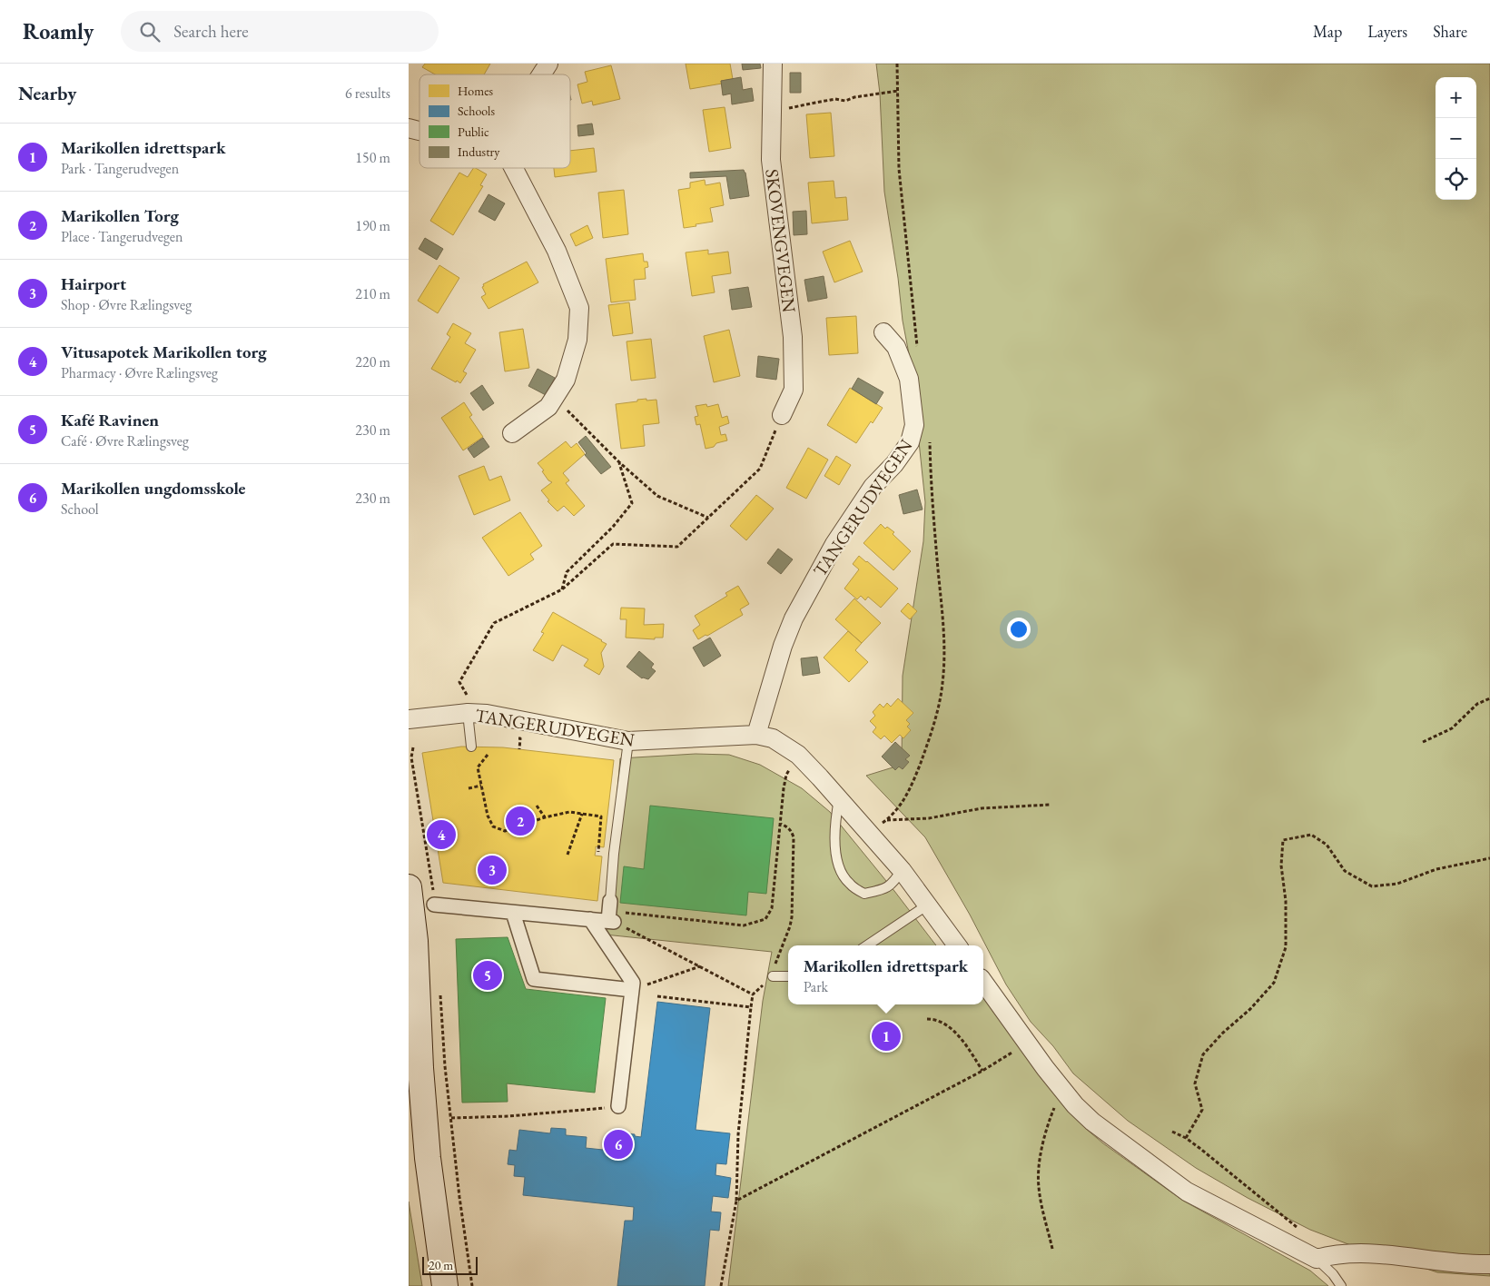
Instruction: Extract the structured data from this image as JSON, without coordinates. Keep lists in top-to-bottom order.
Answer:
{
  "streets": {
    "street": ["SKOVENGVEGEN", "TANGERUDVEGEN"]
  },
  "legend": [
    "Homes",
    "Schools",
    "Public",
    "Industry"
  ],
  "scale_bar": "20 m",
  "page": {
    "header": "Roamly",
    "search": "Search here",
    "nav": ["Map", "Layers", "Share"],
    "heading": ["Nearby", "6 results"],
    "map_buttons": ["+", "−"],
    "list": [
      {
        "mark": "1",
        "name": "Marikollen idrettspark",
        "note": "Park · Tangerudvegen",
        "value": "150 m"
      },
      {
        "mark": "2",
        "name": "Marikollen Torg",
        "note": "Place · Tangerudvegen",
        "value": "190 m"
      },
      {
        "mark": "3",
        "name": "Hairport",
        "note": "Shop · Øvre Rælingsveg",
        "value": "210 m"
      },
      {
        "mark": "4",
        "name": "Vitusapotek Marikollen torg",
        "note": "Pharmacy · Øvre Rælingsveg",
        "value": "220 m"
      },
      {
        "mark": "5",
        "name": "Kafé Ravinen",
        "note": "Café · Øvre Rælingsveg",
        "value": "230 m"
      },
      {
        "mark": "6",
        "name": "Marikollen ungdomsskole",
        "note": "School",
        "value": "230 m"
      }
    ],
    "pins": [
      "2",
      "4",
      "3",
      "5",
      "1",
      "6"
    ],
    "popup": ["Marikollen idrettspark", "Park"],
    "scale": "20 m"
  }
}
